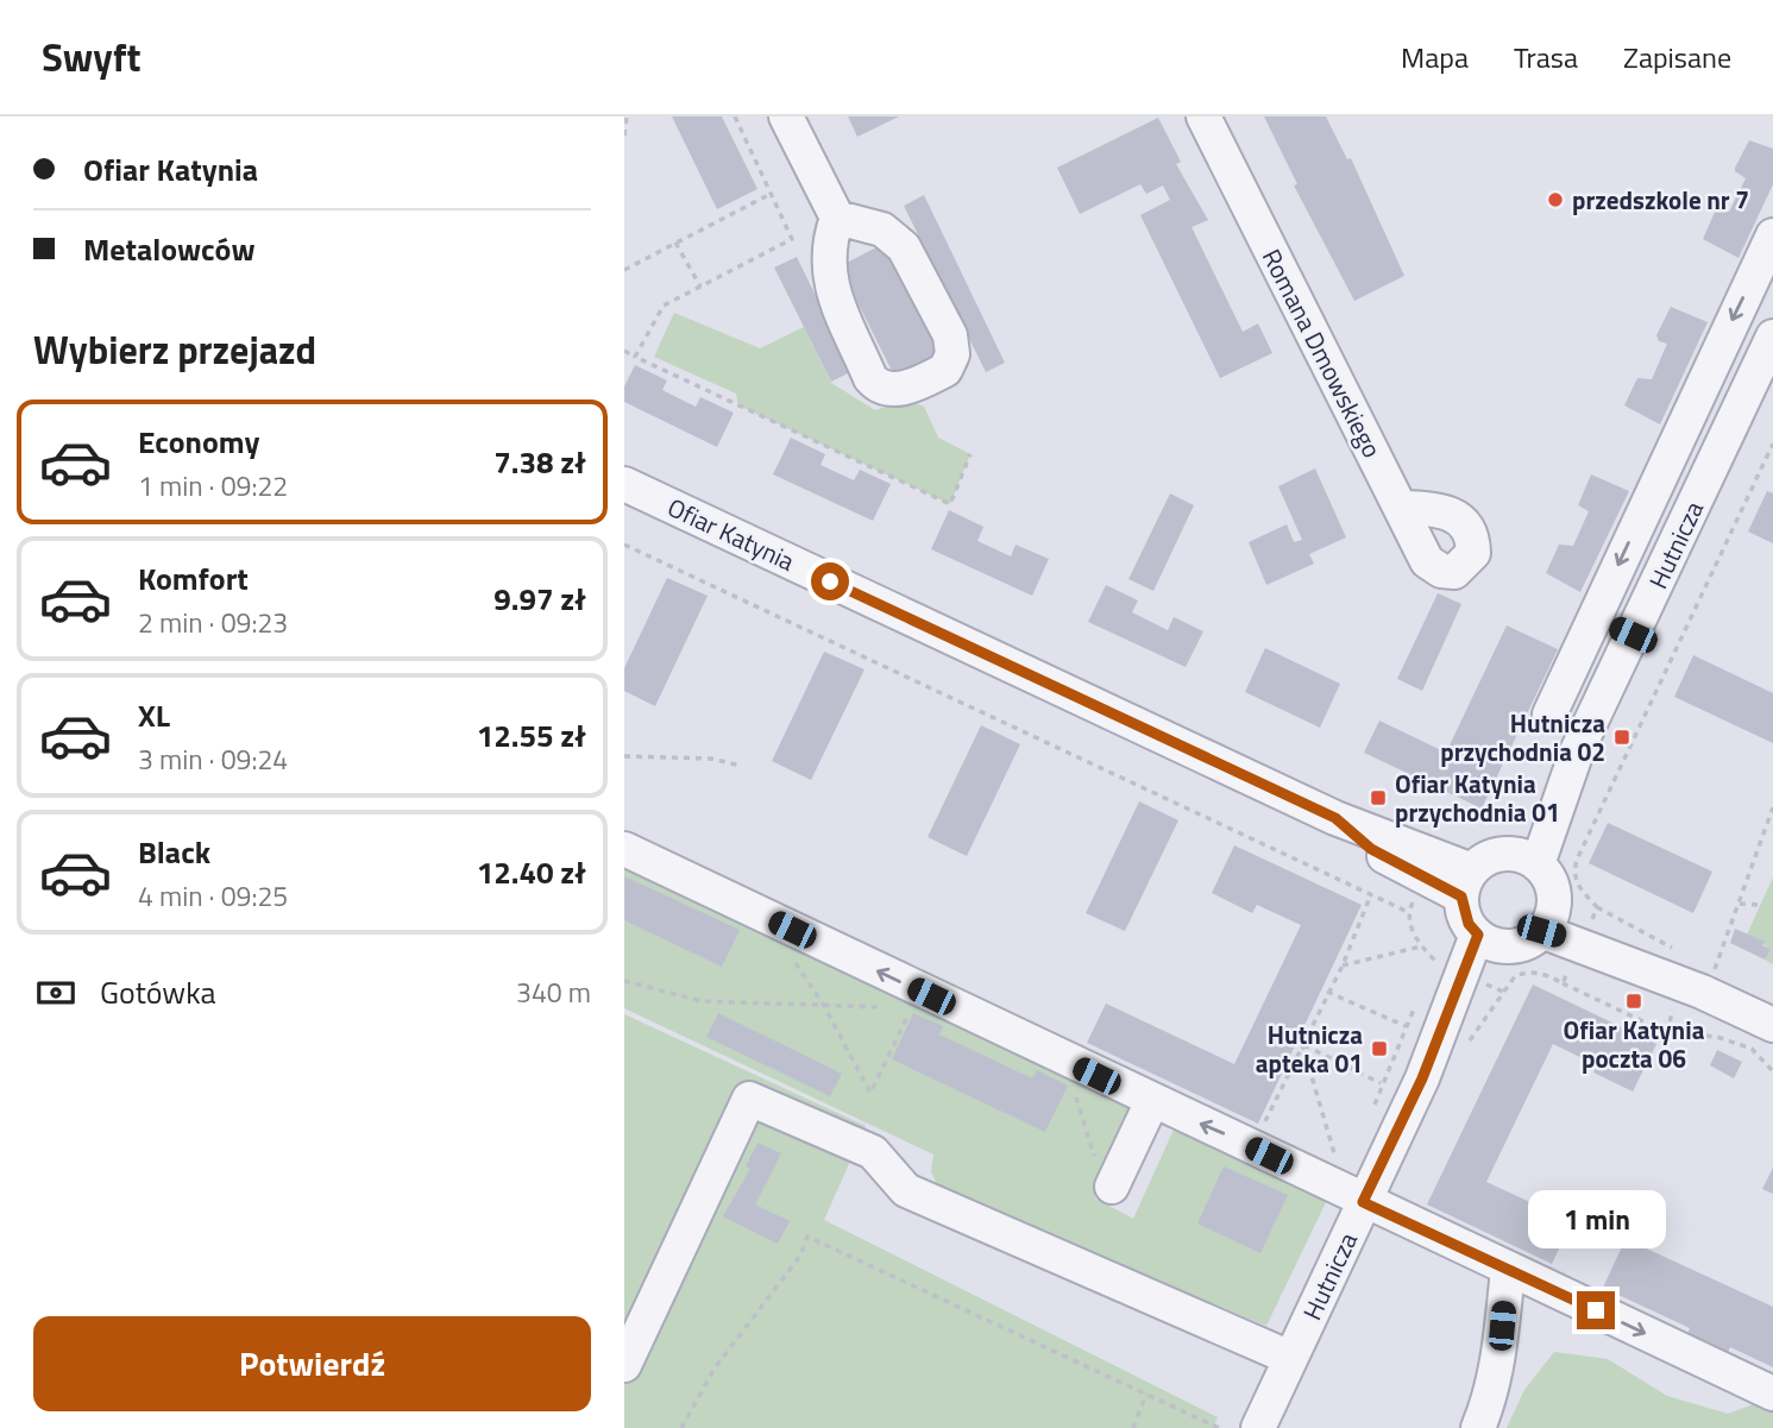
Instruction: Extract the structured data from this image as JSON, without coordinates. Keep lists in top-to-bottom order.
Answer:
{
  "streets": {
    "street": ["Romana Dmowskiego", "Ofiar Katynia", "Hutnicza"]
  },
  "crossings": [
    ["Ofiar Katynia", "Hutnicza"]
  ],
  "places": {
    "other": ["przedszkole nr 7"],
    "transit": [
      "Hutnicza przychodnia 02",
      "Ofiar Katynia przychodnia 01",
      "Ofiar Katynia poczta 06",
      "Hutnicza apteka 01"
    ]
  },
  "page": {
    "header": "Swyft",
    "nav": ["Mapa", "Trasa", "Zapisane"],
    "banner": ["Ofiar Katynia", "Metalowców"],
    "heading": "Wybierz przejazd",
    "list": [
      {
        "name": "Economy",
        "note": "1 min · 09:22",
        "value": "7.38 zł"
      },
      {
        "name": "Komfort",
        "note": "2 min · 09:23",
        "value": "9.97 zł"
      },
      {
        "name": "XL",
        "note": "3 min · 09:24",
        "value": "12.55 zł"
      },
      {
        "name": "Black",
        "note": "4 min · 09:25",
        "value": "12.40 zł"
      }
    ],
    "pay": ["Gotówka", "340 m"],
    "bubble": "1 min",
    "buttons": "Potwierdź"
  }
}
